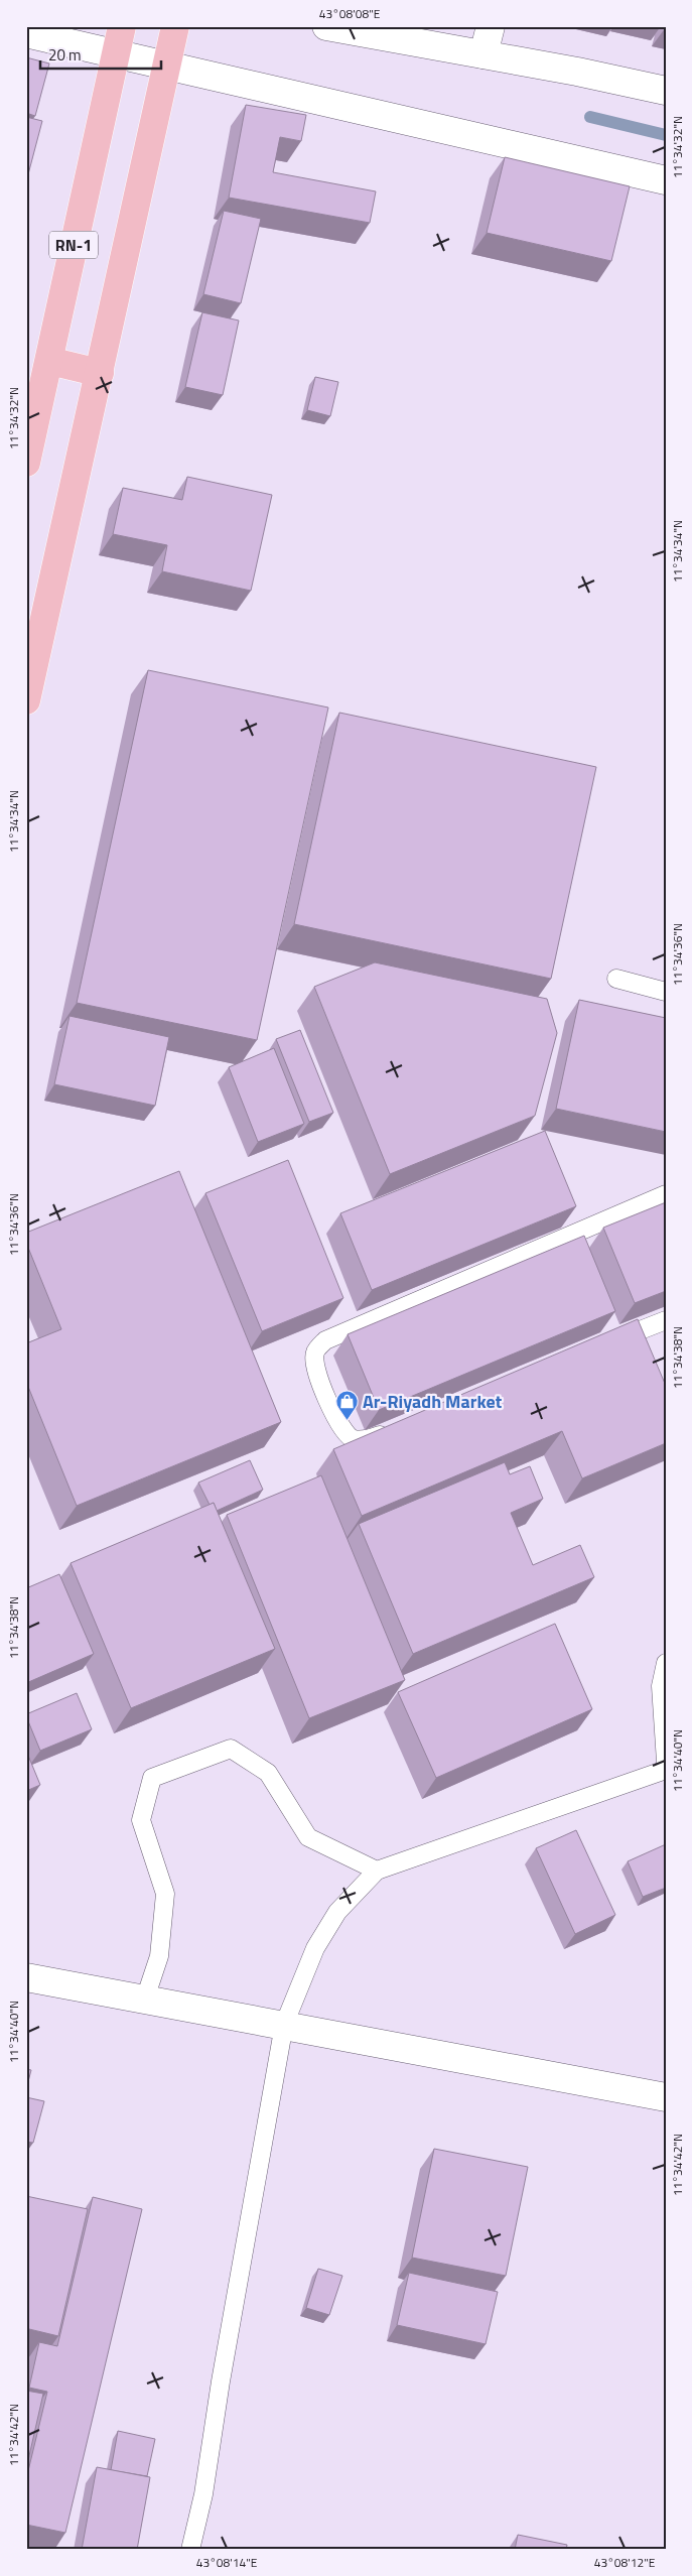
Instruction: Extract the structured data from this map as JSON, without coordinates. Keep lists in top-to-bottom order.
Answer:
{
  "streets": {
    "main road": ["RN-1"]
  },
  "places": {
    "shop": ["Ar-Riyadh Market"]
  },
  "scale_bar": "20 m",
  "coordinates": [
    "43°08'08\"E",
    "11°34'32\"N",
    "11°34'34\"N",
    "11°34'36\"N",
    "11°34'38\"N",
    "11°34'40\"N",
    "11°34'42\"N",
    "43°08'14\"E",
    "43°08'12\"E"
  ]
}
